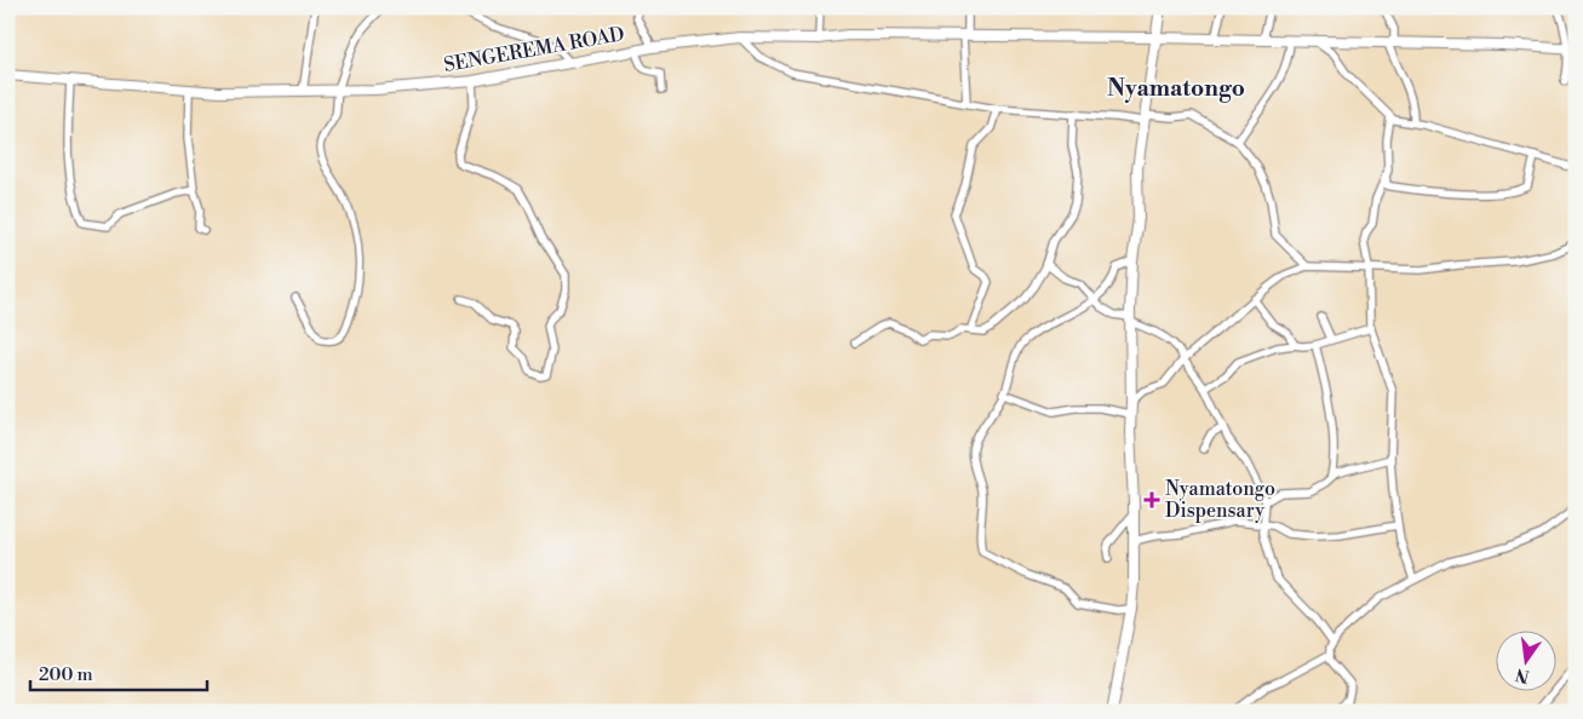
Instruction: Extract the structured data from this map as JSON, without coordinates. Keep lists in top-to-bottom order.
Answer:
{
  "streets": {
    "main road": ["SENGEREMA ROAD"]
  },
  "districts": ["Nyamatongo"],
  "places": {
    "health": ["Nyamatongo Dispensary"]
  },
  "scale_bar": "200 m",
  "north": "bottom"
}
